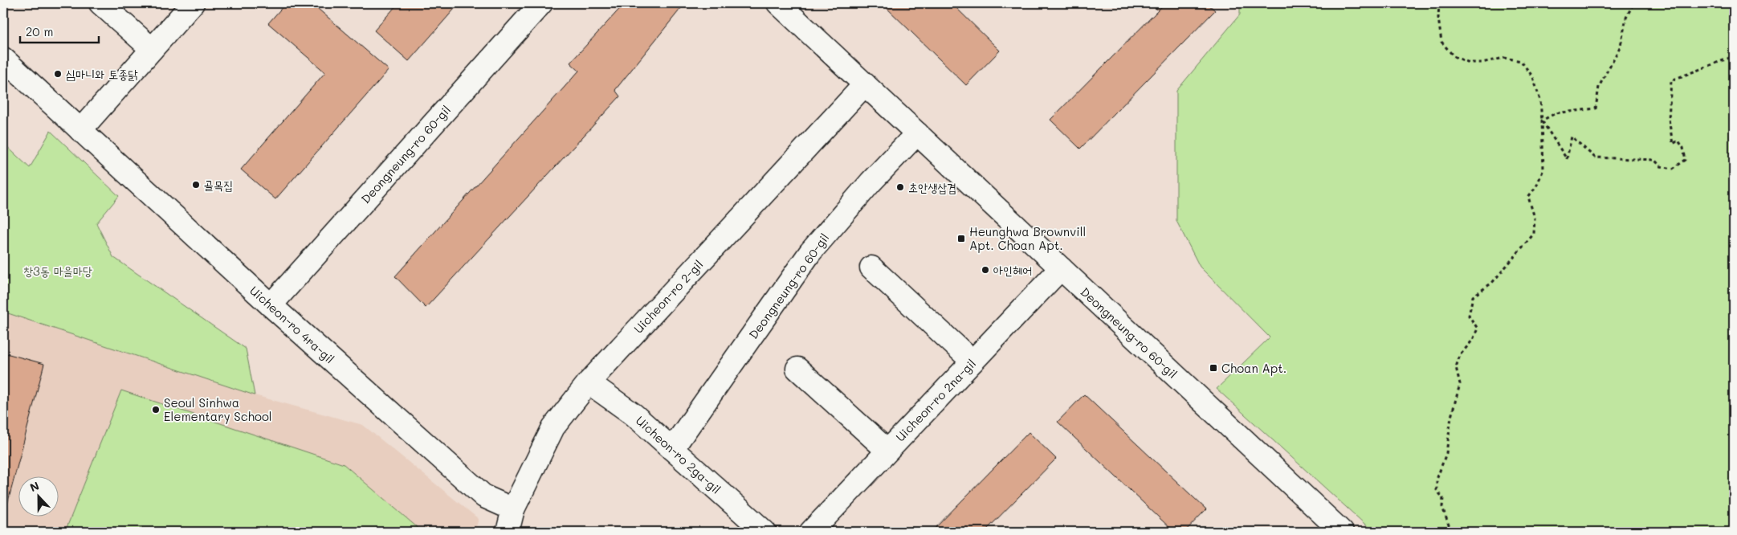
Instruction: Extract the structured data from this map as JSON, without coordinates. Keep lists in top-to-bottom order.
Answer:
{
  "streets": {
    "street": [
      "Deongneung-ro 60-gil",
      "Uicheon-ro 2-gil",
      "Uicheon-ro 4ra-gil",
      "Uicheon-ro 2na-gil",
      "Uicheon-ro 2ga-gil"
    ]
  },
  "crossings": [
    ["Deongneung-ro 60-gil", "Uicheon-ro 2-gil"],
    ["Deongneung-ro 60-gil", "Uicheon-ro 4ra-gil"],
    ["Deongneung-ro 60-gil", "Uicheon-ro 2na-gil"],
    ["Deongneung-ro 60-gil", "Uicheon-ro 2ga-gil"],
    ["Uicheon-ro 2-gil", "Uicheon-ro 4ra-gil"],
    ["Uicheon-ro 2-gil", "Uicheon-ro 2ga-gil"]
  ],
  "parks": ["창3동 마을마당"],
  "places": {
    "other": [
      "심마니와 토종닭",
      "골목집",
      "초안생삽겹",
      "아인헤어",
      "Seoul Sinhwa Elementary School"
    ],
    "transit": ["Heunghwa Brownvill Apt. Choan Apt.", "Choan Apt."]
  },
  "scale_bar": "20 m",
  "north": "top"
}
